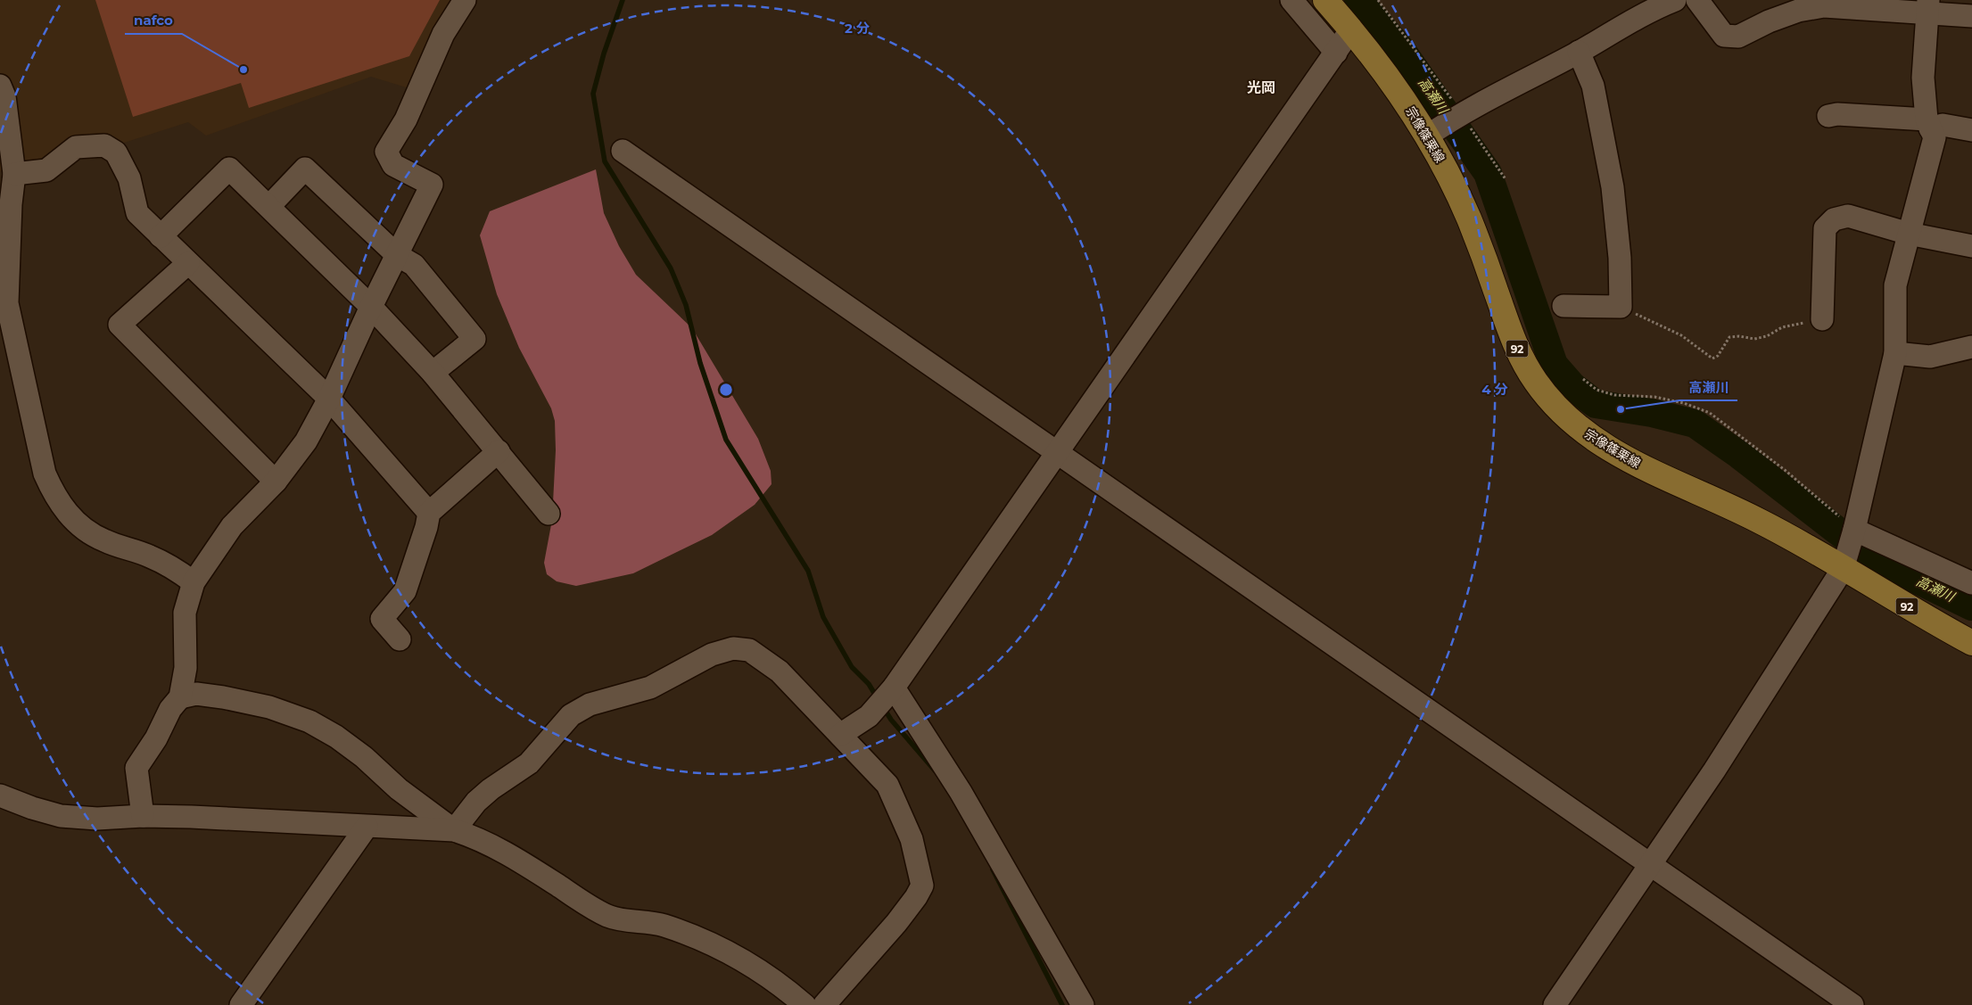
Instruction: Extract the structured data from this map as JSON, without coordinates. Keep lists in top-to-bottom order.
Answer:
{
  "streets": {
    "main road": ["宗像篠栗線", "92"]
  },
  "districts": ["光岡"],
  "water": ["高瀬川"],
  "places": ["nafco", "高瀬川"],
  "rings": ["2 分", "4 分"]
}
